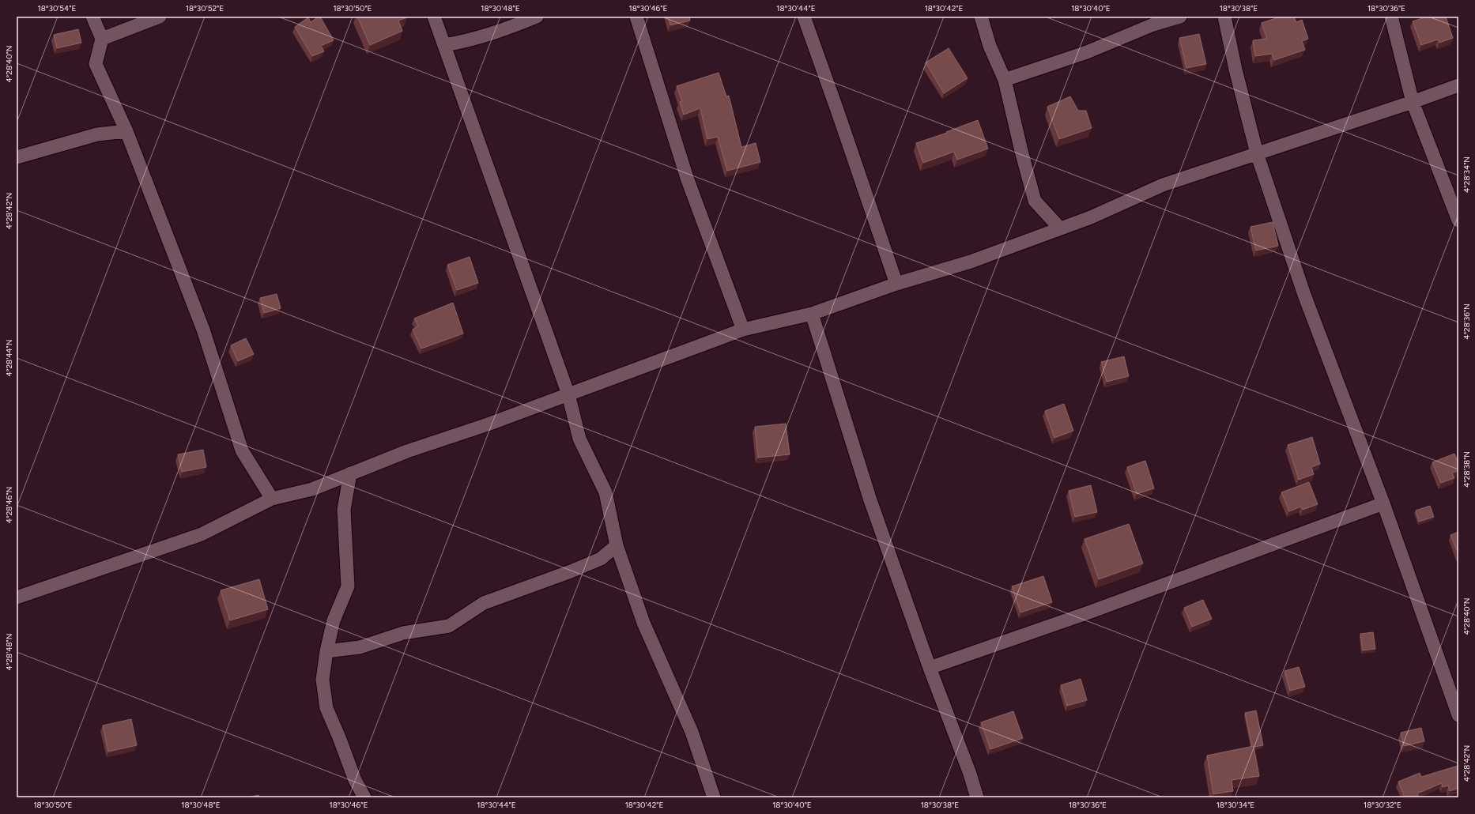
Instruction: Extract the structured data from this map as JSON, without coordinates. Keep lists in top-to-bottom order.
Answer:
{
  "coordinates": [
    "18°30'54\"E",
    "18°30'52\"E",
    "18°30'50\"E",
    "18°30'48\"E",
    "18°30'46\"E",
    "18°30'44\"E",
    "18°30'42\"E",
    "18°30'40\"E",
    "18°30'38\"E",
    "18°30'36\"E",
    "4°28'40\"N",
    "4°28'34\"N",
    "4°28'42\"N",
    "4°28'36\"N",
    "4°28'44\"N",
    "4°28'38\"N",
    "4°28'46\"N",
    "4°28'48\"N",
    "18°30'34\"E",
    "18°30'32\"E"
  ]
}
